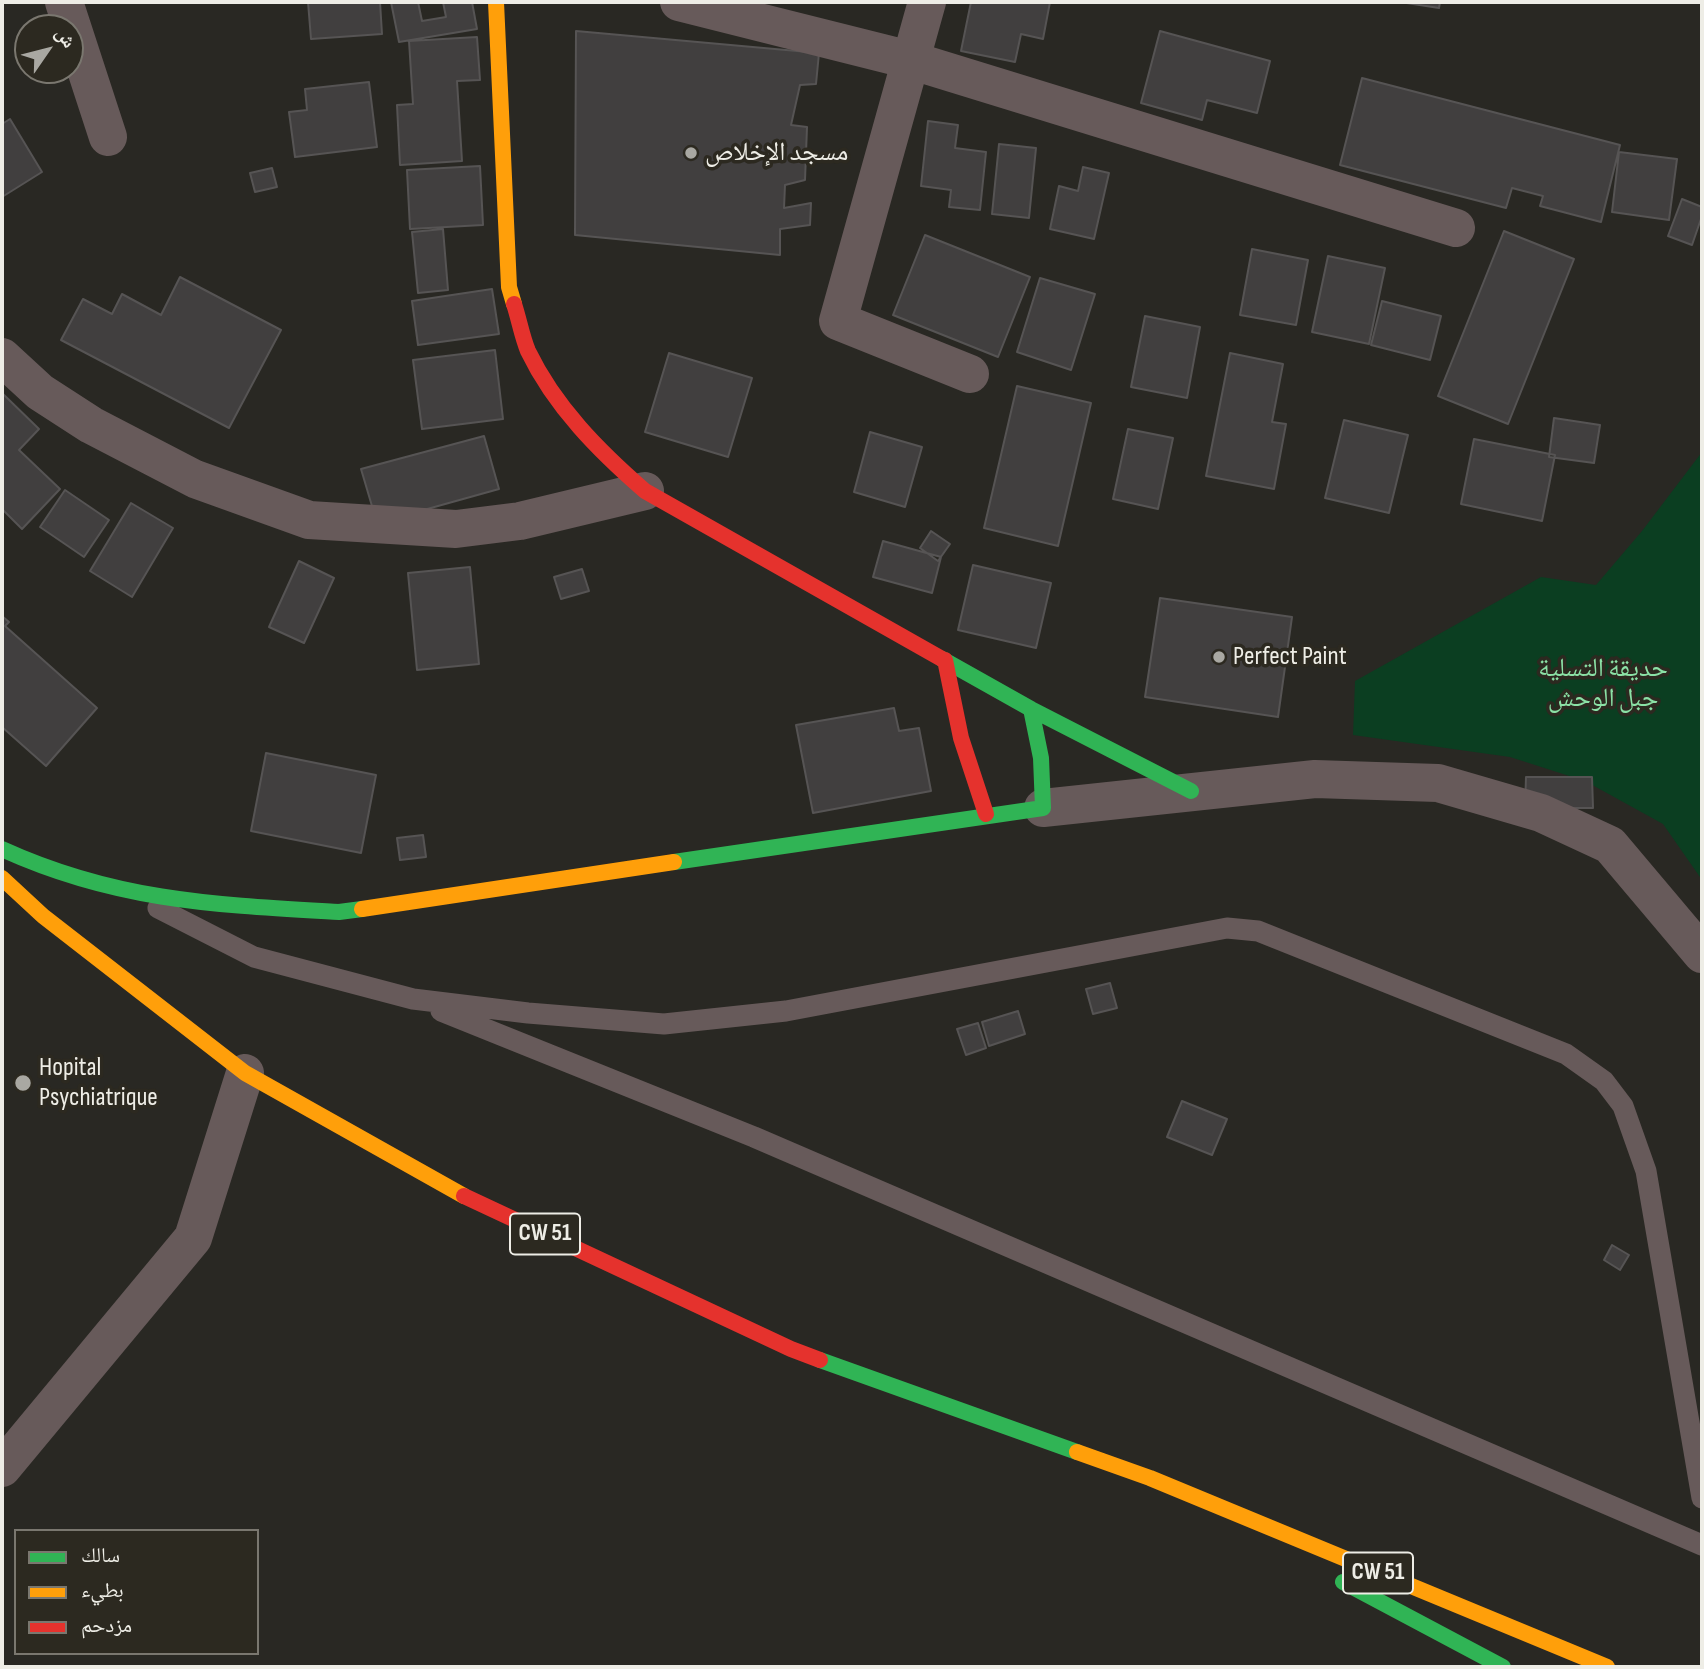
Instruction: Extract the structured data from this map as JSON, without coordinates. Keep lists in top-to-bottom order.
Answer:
{
  "streets": {
    "street": ["CW 51"]
  },
  "parks": ["حديقة التسلية جبل الوحش"],
  "places": ["مسجد الإخلاص", "Perfect Paint", "Hopital Psychiatrique"],
  "legend": ["سالك", "بطيء", "مزدحم"],
  "north": "top right"
}
